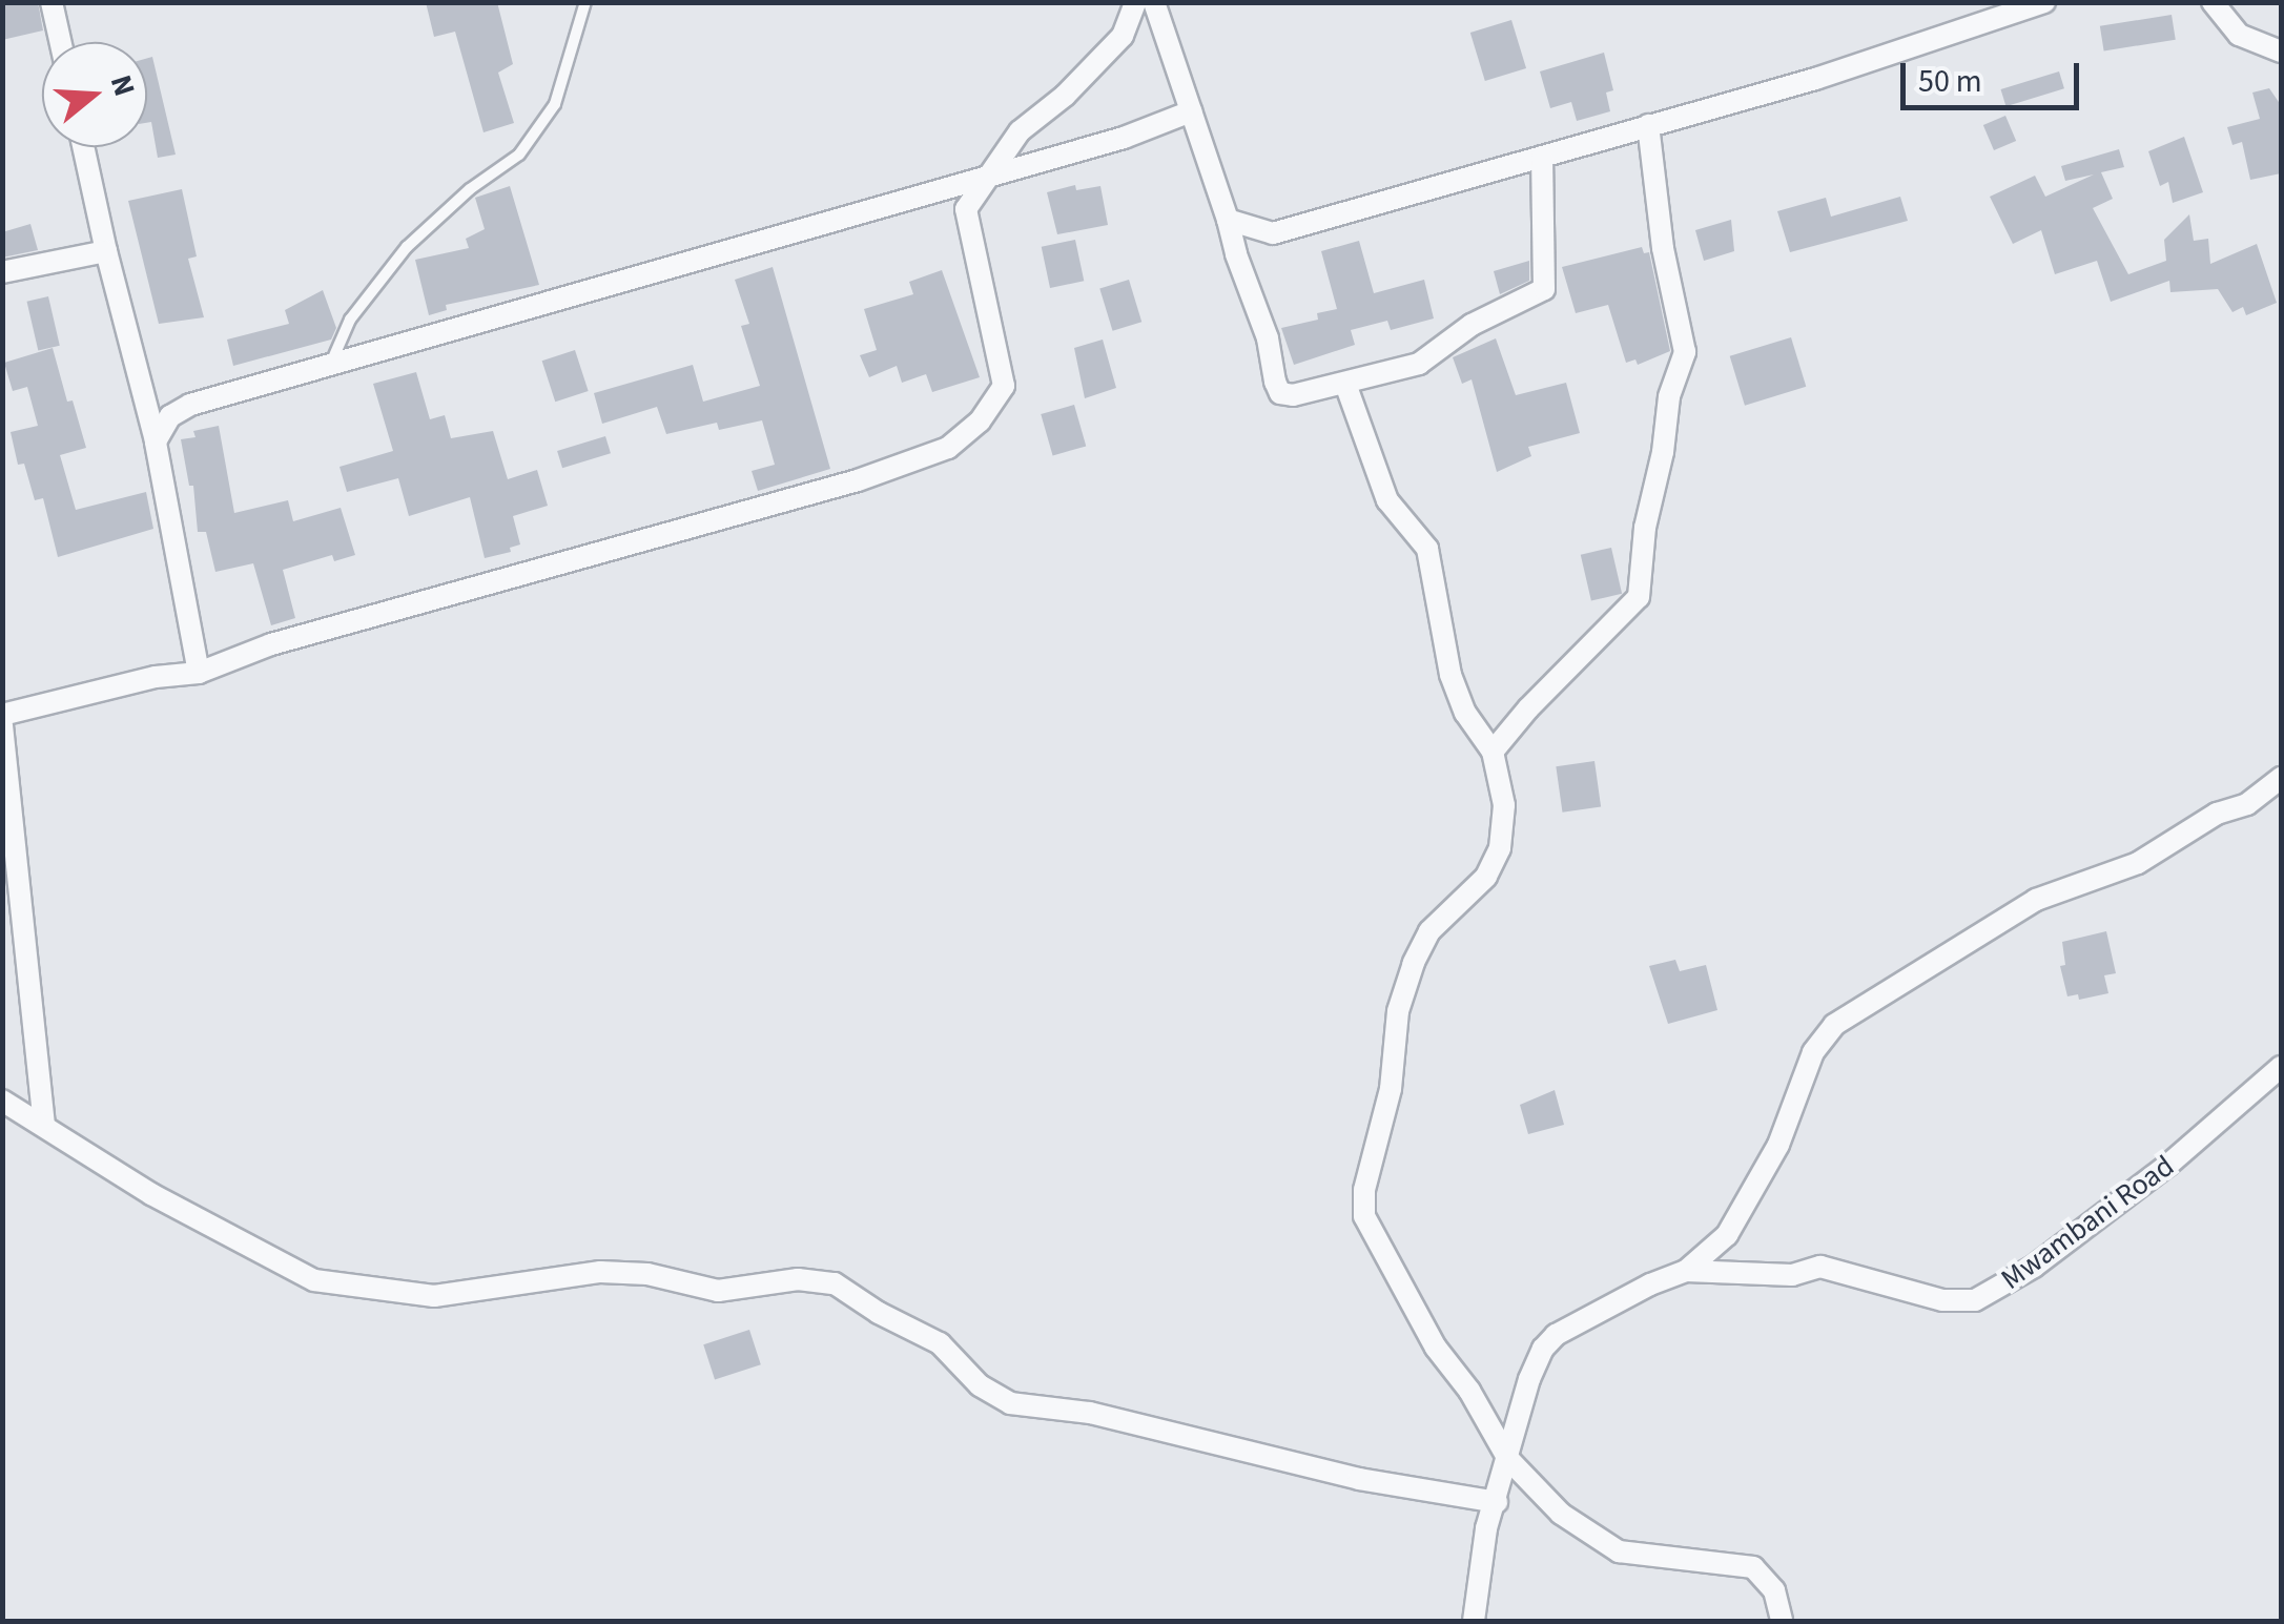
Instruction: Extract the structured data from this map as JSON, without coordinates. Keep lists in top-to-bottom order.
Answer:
{
  "streets": {
    "street": ["Mwambani Road"]
  },
  "scale_bar": "50 m",
  "north": "right"
}
